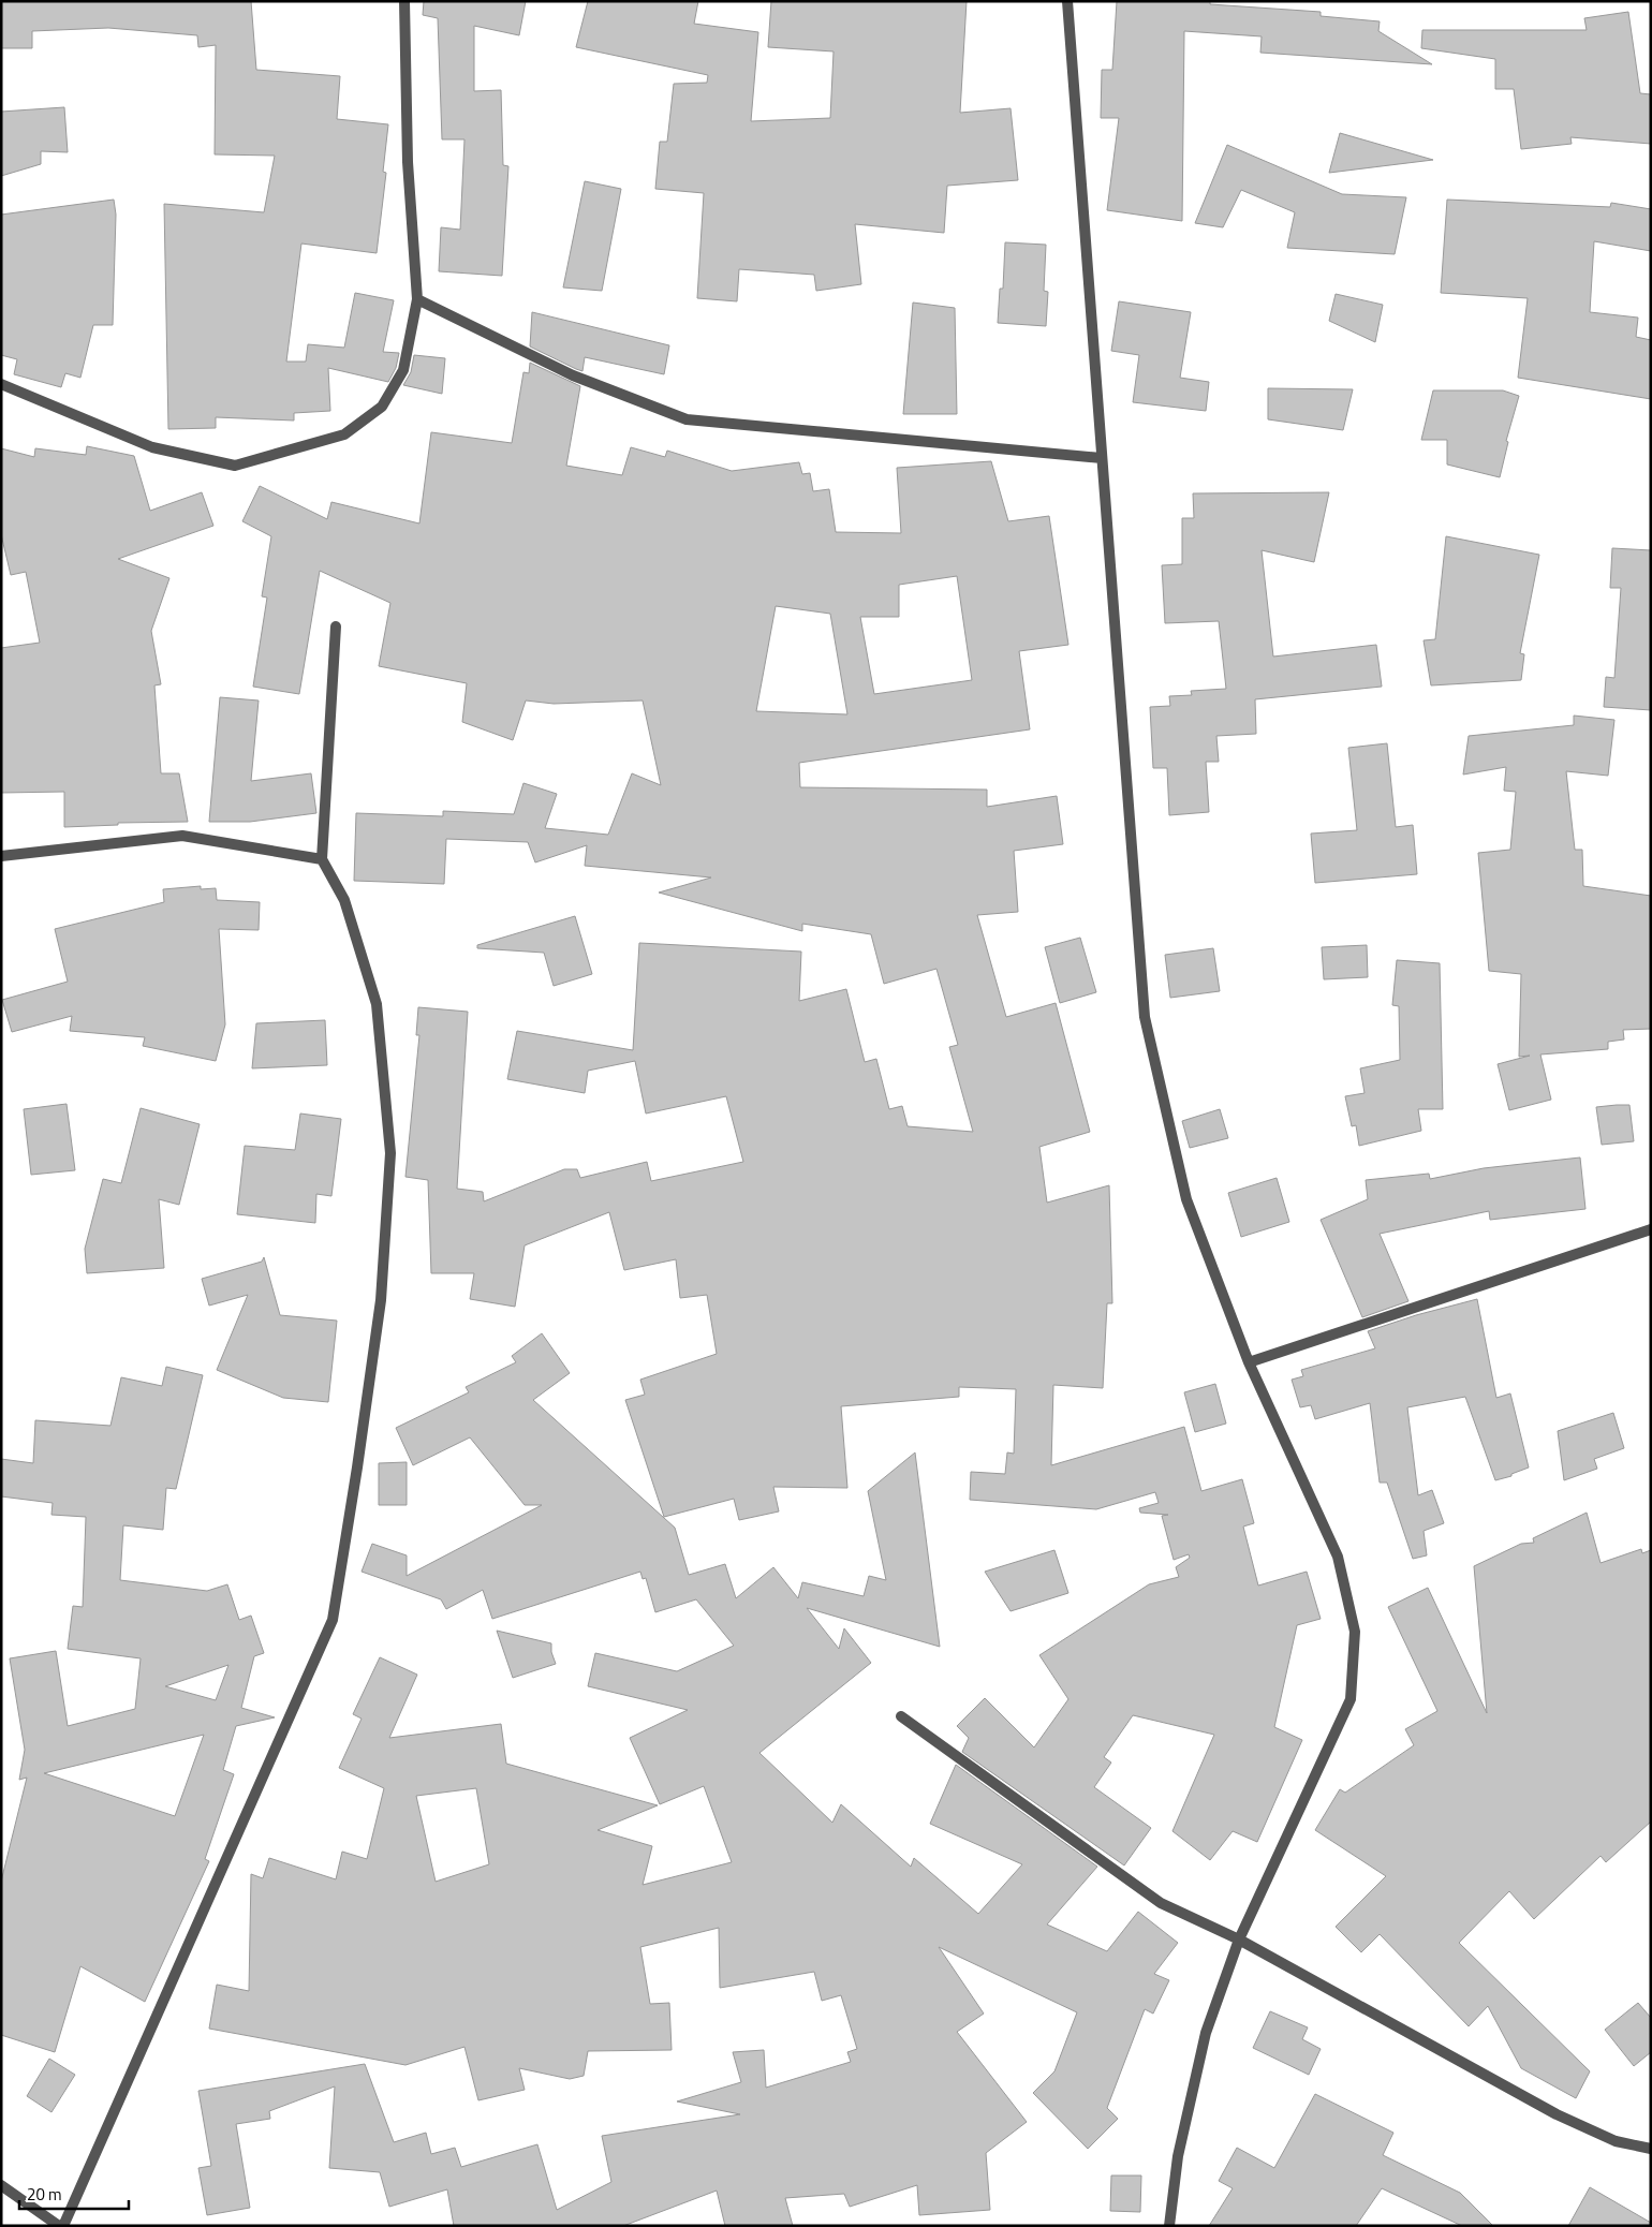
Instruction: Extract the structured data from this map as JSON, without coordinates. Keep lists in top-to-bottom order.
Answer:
{
  "scale_bar": "20 m"
}
